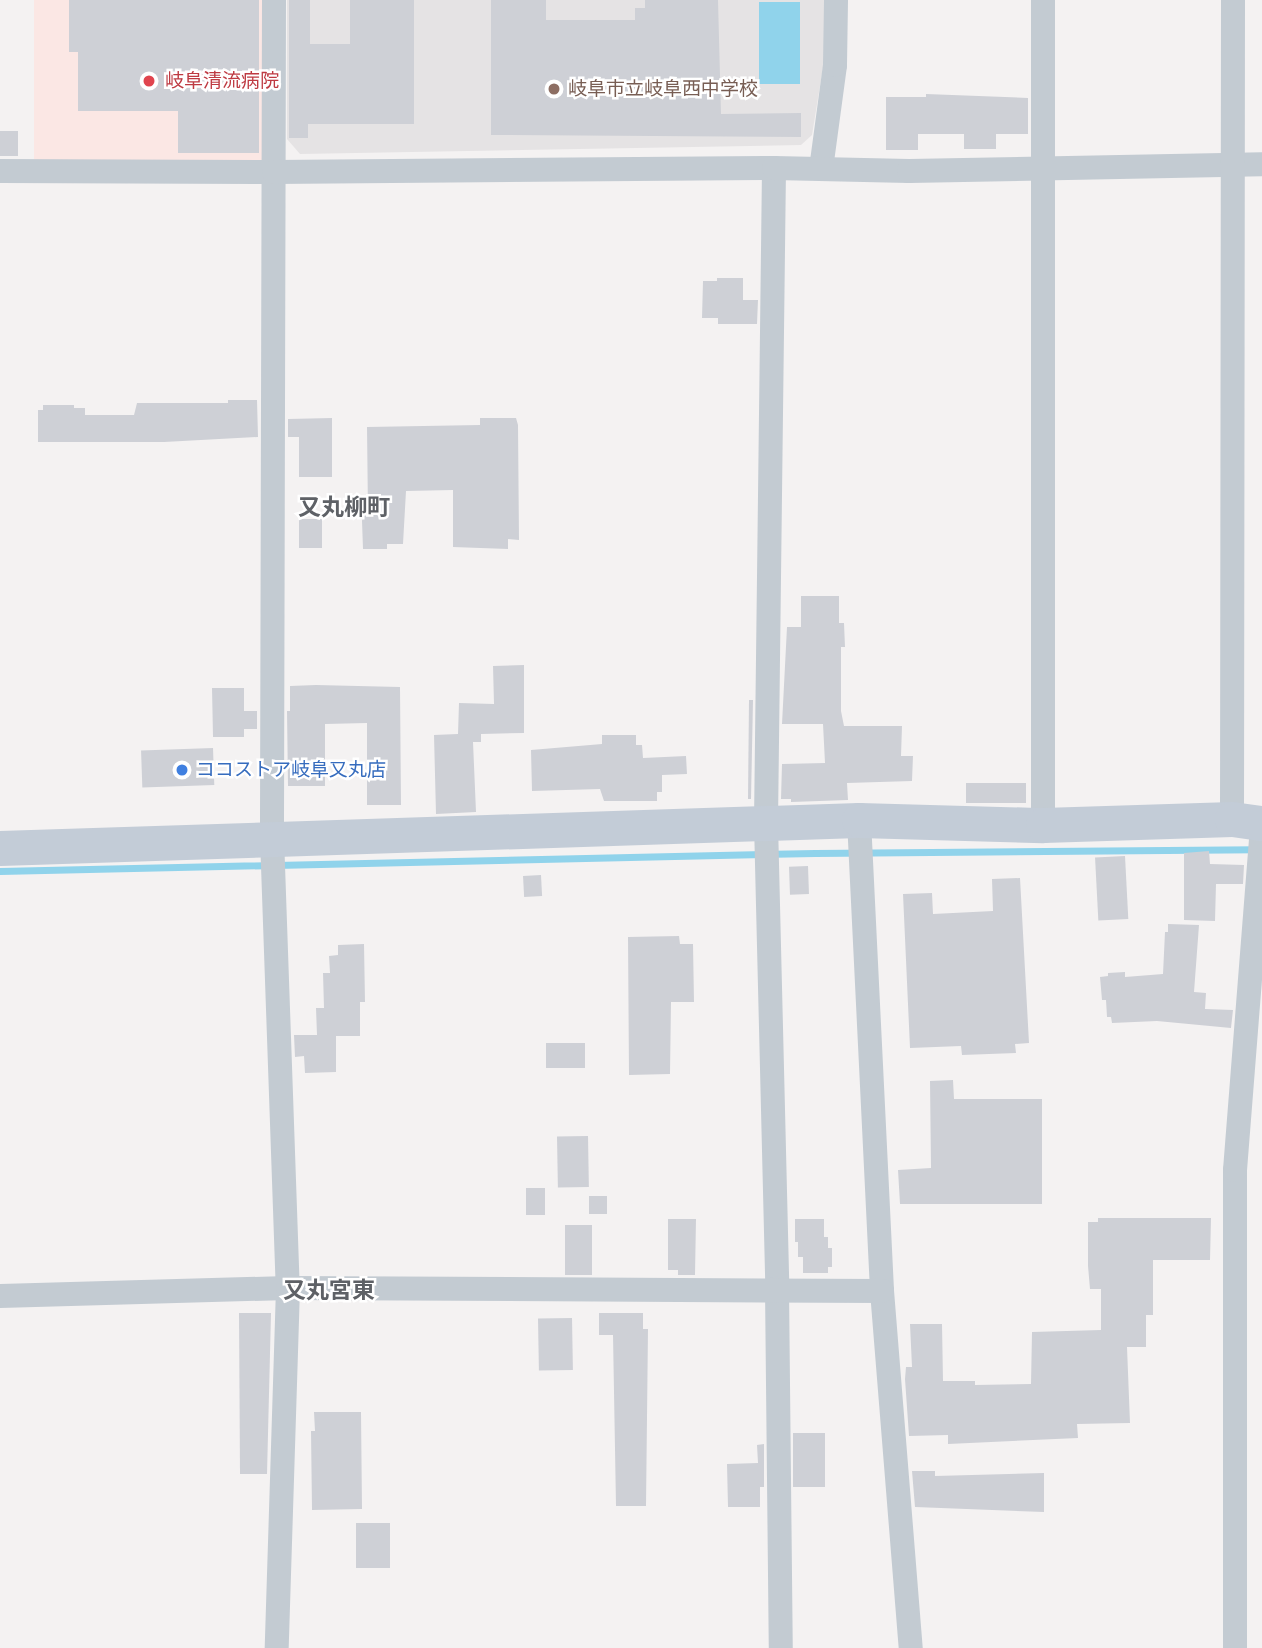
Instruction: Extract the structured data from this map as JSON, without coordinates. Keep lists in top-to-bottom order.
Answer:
{
  "districts": ["又丸柳町", "又丸宮東"],
  "places": ["岐阜清流病院", "岐阜市立岐阜西中学校", "ココストア岐阜又丸店"]
}
